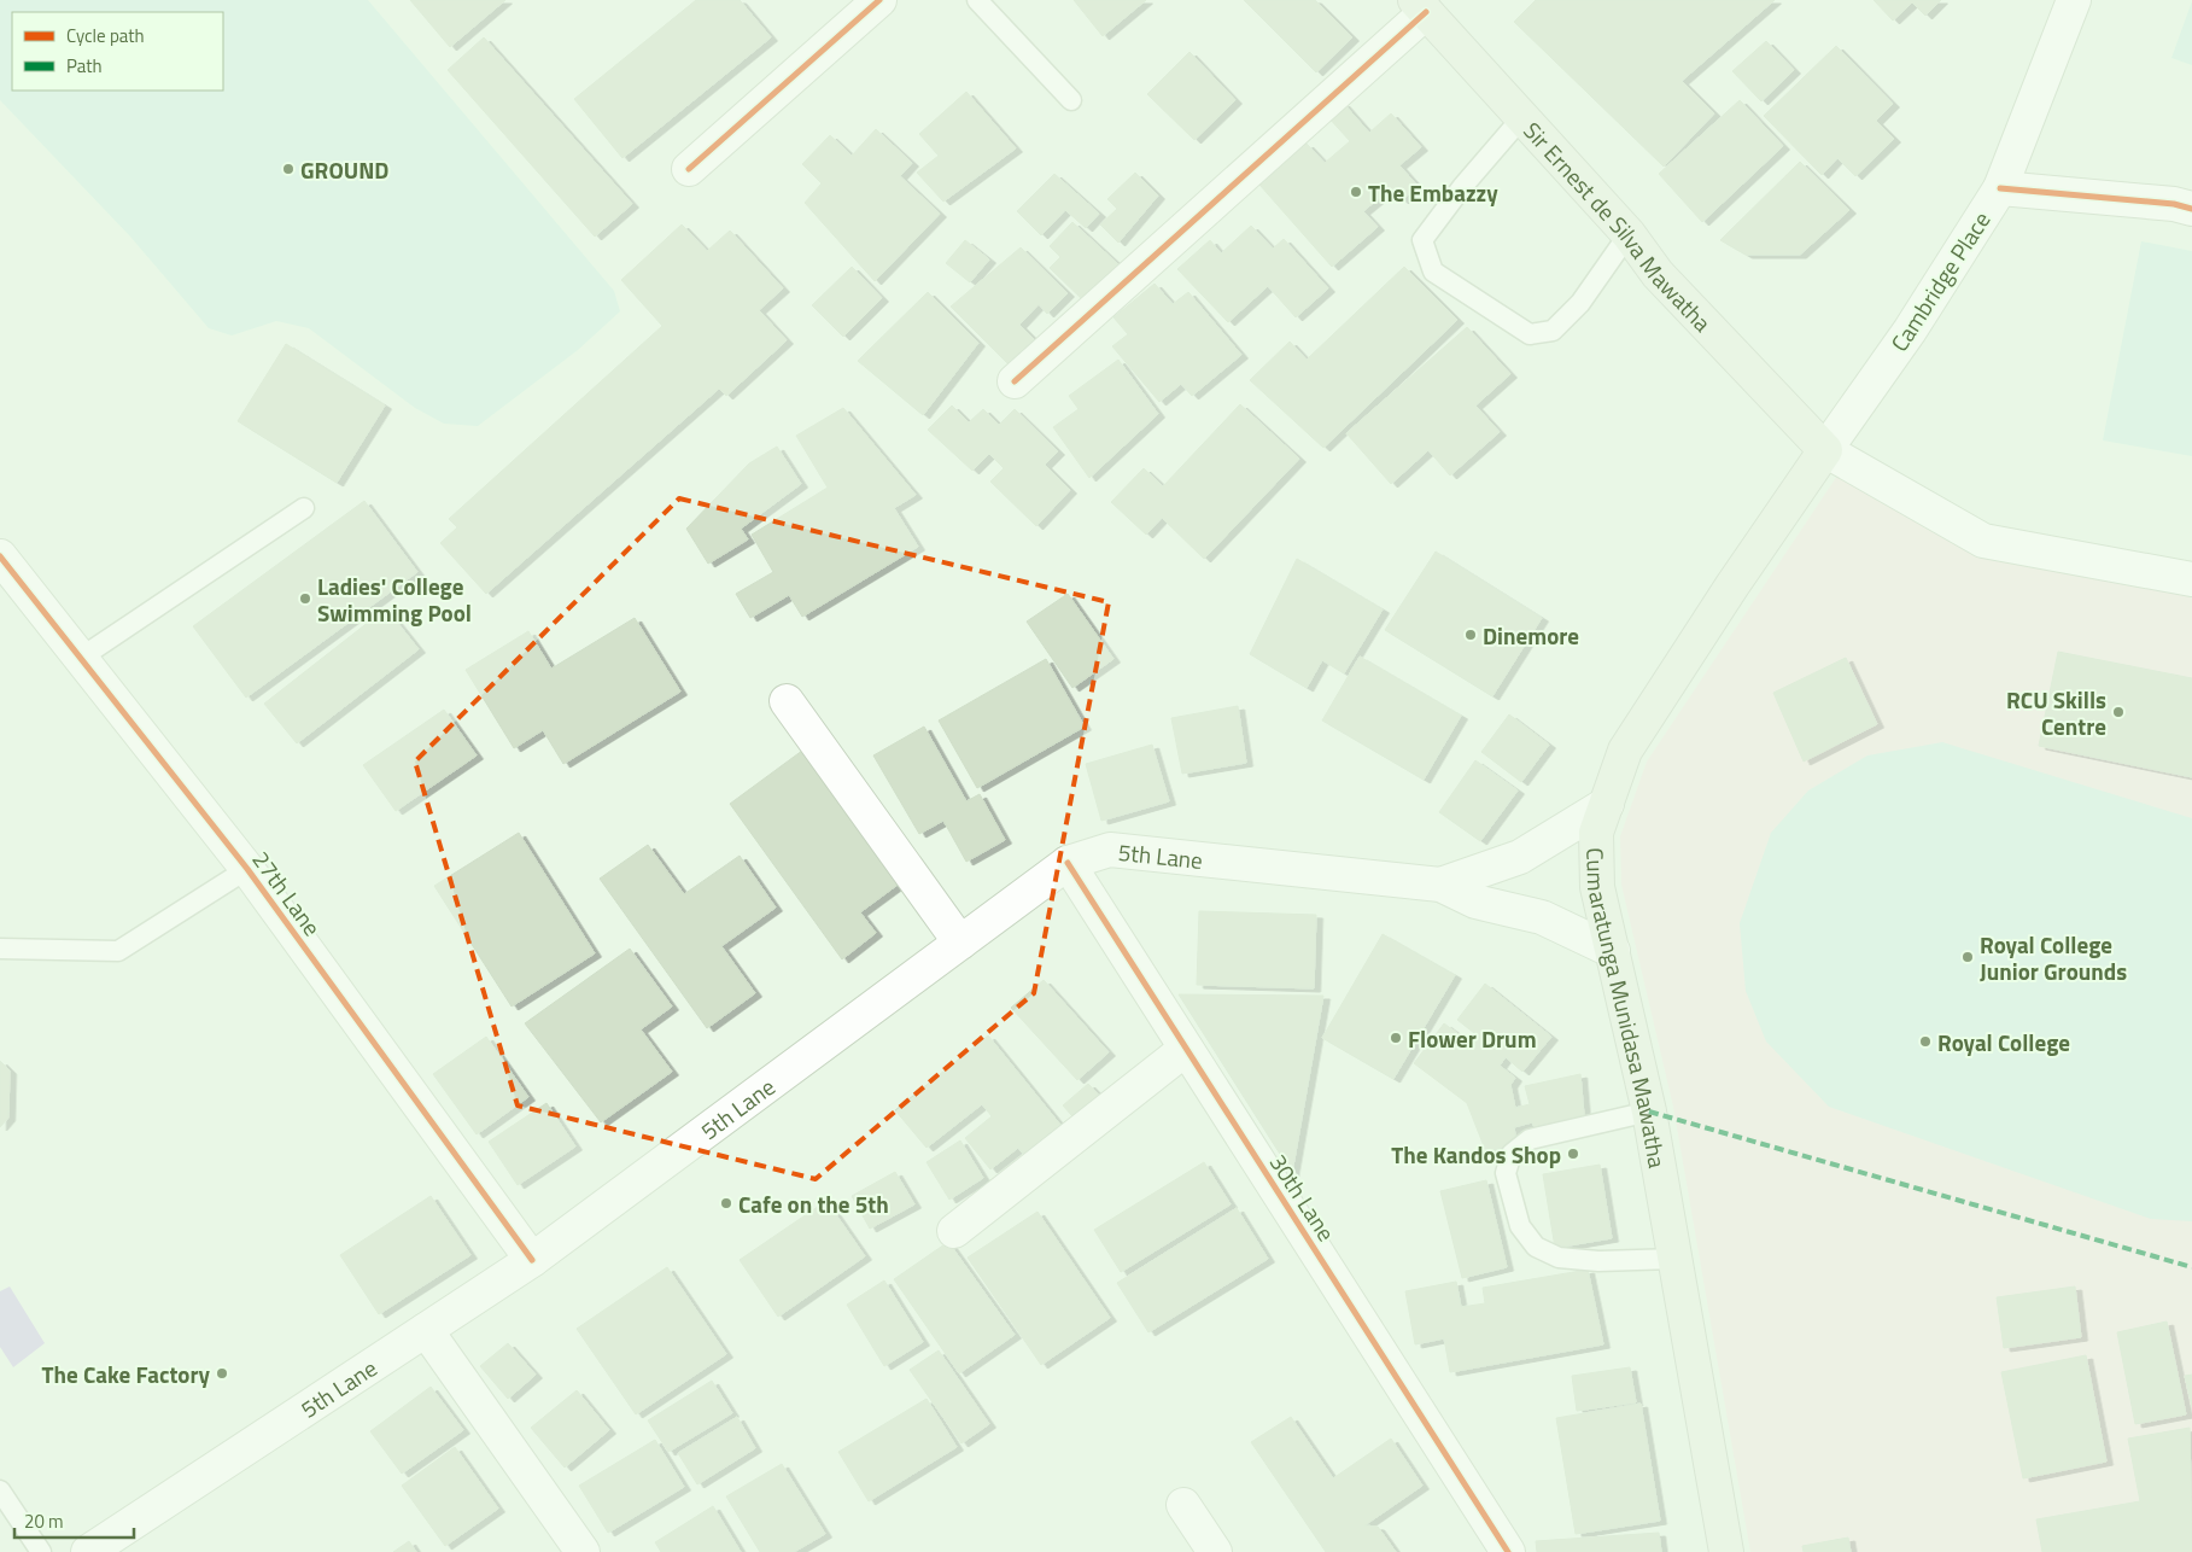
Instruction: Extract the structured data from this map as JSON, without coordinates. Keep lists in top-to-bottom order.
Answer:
{
  "streets": {
    "highway": ["Sir Ernest de Silva Mawatha", "Cumaratunga Munidasa Mawatha"],
    "street": [
      "Cambridge Place",
      "5th Lane",
      "27th Lane",
      "30th Lane"
    ]
  },
  "crossings": [
    ["Sir Ernest de Silva Mawatha", "Cambridge Place"],
    ["Sir Ernest de Silva Mawatha", "Cumaratunga Munidasa Mawatha"],
    ["Cambridge Place", "Cumaratunga Munidasa Mawatha"],
    ["5th Lane", "27th Lane"],
    ["5th Lane", "Cumaratunga Munidasa Mawatha"],
    ["5th Lane", "30th Lane"]
  ],
  "places": [
    "GROUND",
    "The Embazzy",
    "Ladies' College Swimming Pool",
    "Dinemore",
    "RCU Skills Centre",
    "Royal College Junior Grounds",
    "Flower Drum",
    "Royal College",
    "The Kandos Shop",
    "Cafe on the 5th",
    "The Cake Factory"
  ],
  "legend": ["Cycle path", "Path"],
  "scale_bar": "20 m"
}
